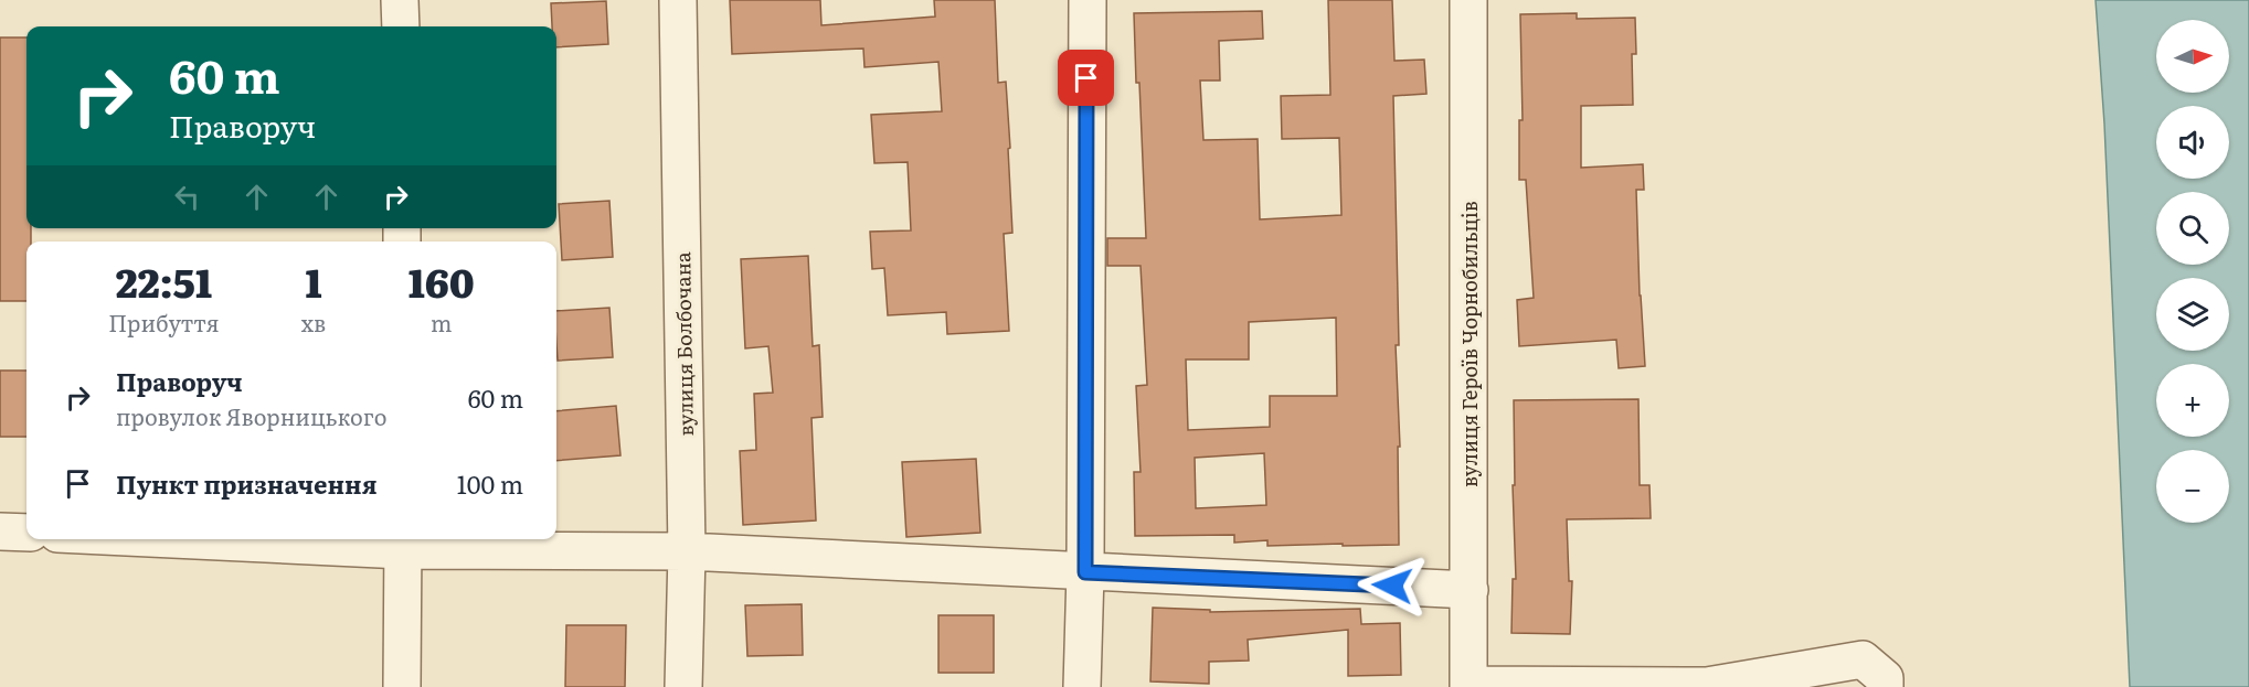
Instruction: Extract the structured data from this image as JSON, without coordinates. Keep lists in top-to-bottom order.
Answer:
{
  "streets": {
    "street": ["вулиця Болбочана", "вулиця Героїв Чорнобильців"]
  },
  "north": "right",
  "page": {
    "map_buttons": ["+", "−"],
    "turn": ["60 m", "Праворуч"],
    "eta": [
      "22:51",
      "Прибуття",
      "1",
      "хв",
      "160",
      "m"
    ],
    "list": [
      {
        "name": "Праворуч",
        "note": "провулок Яворницького",
        "value": "60 m"
      },
      {
        "name": "Пункт призначення",
        "value": "100 m"
      }
    ]
  }
}
